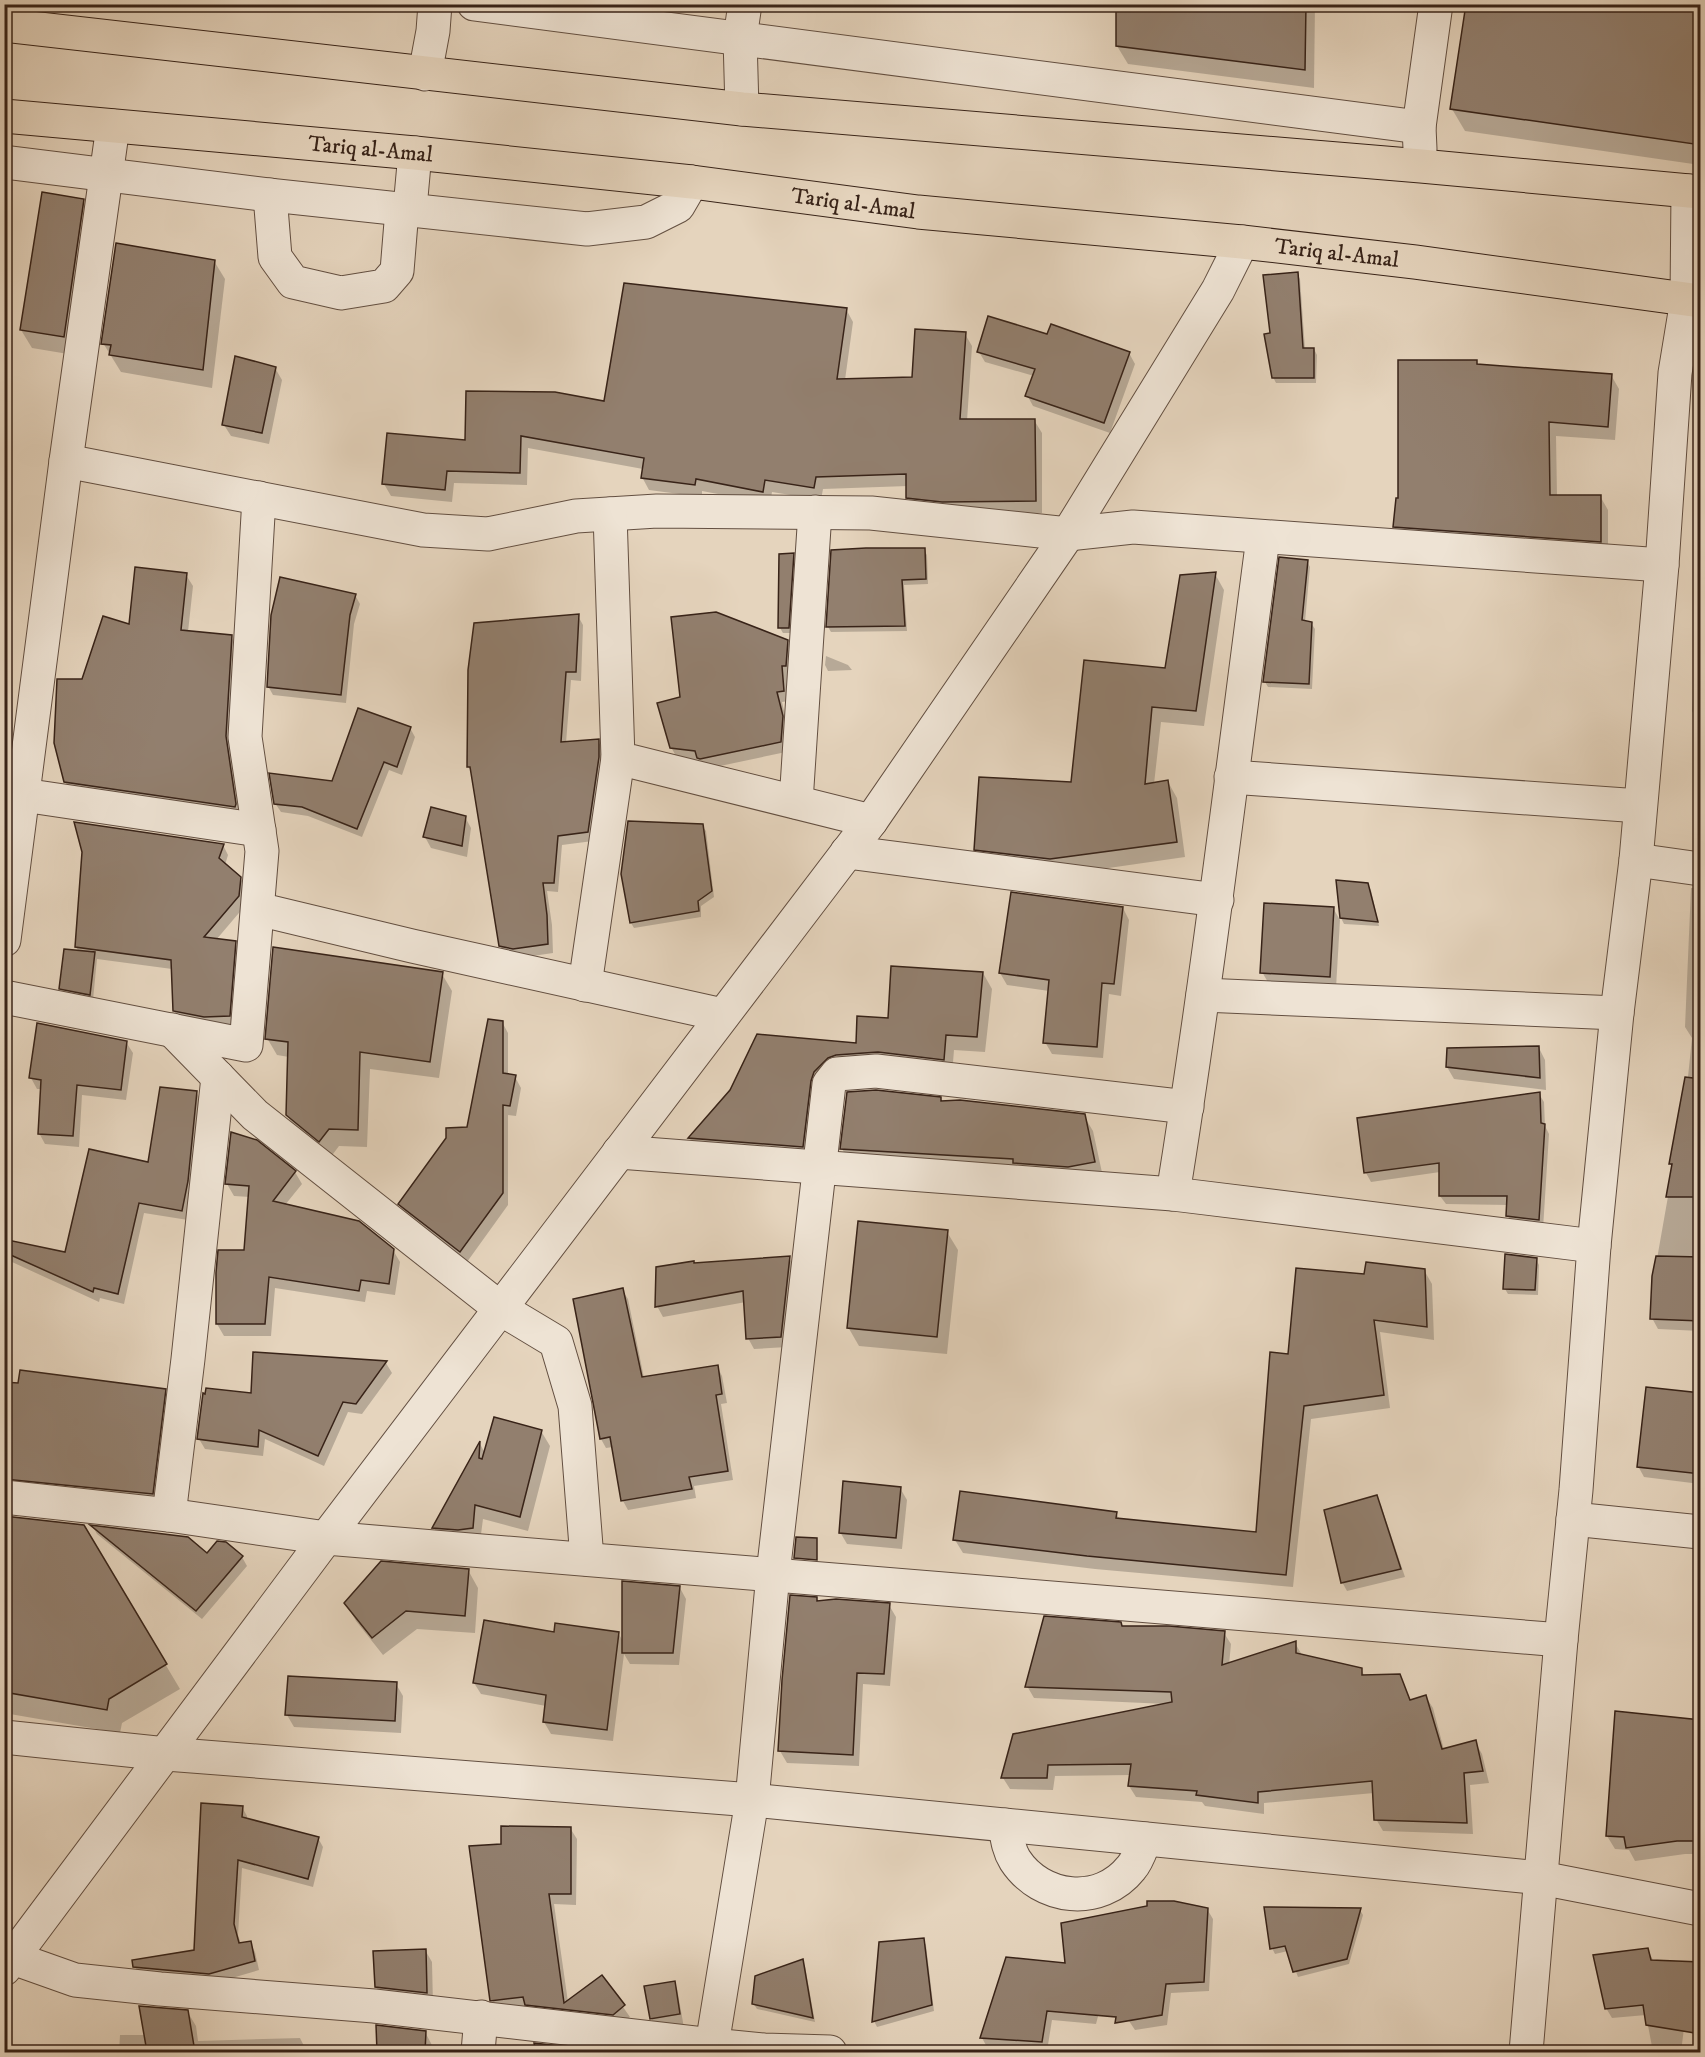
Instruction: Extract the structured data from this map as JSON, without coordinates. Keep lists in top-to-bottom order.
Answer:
{
  "streets": {
    "highway": ["Tariq al-Amal"]
  }
}
